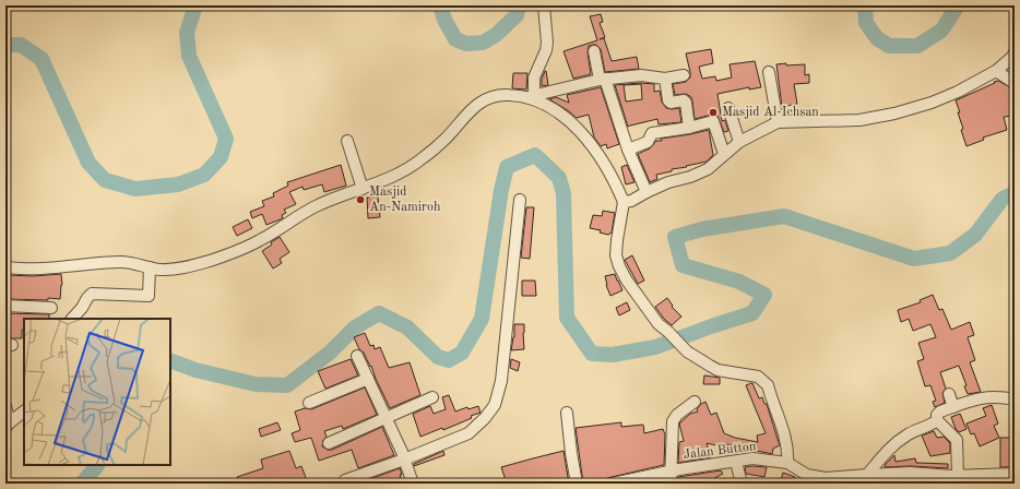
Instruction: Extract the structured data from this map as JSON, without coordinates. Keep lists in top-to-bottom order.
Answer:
{
  "streets": {
    "street": ["Jalan Button"]
  },
  "places": ["Masjid Al-Ichsan", "Masjid An-Namiroh"]
}
